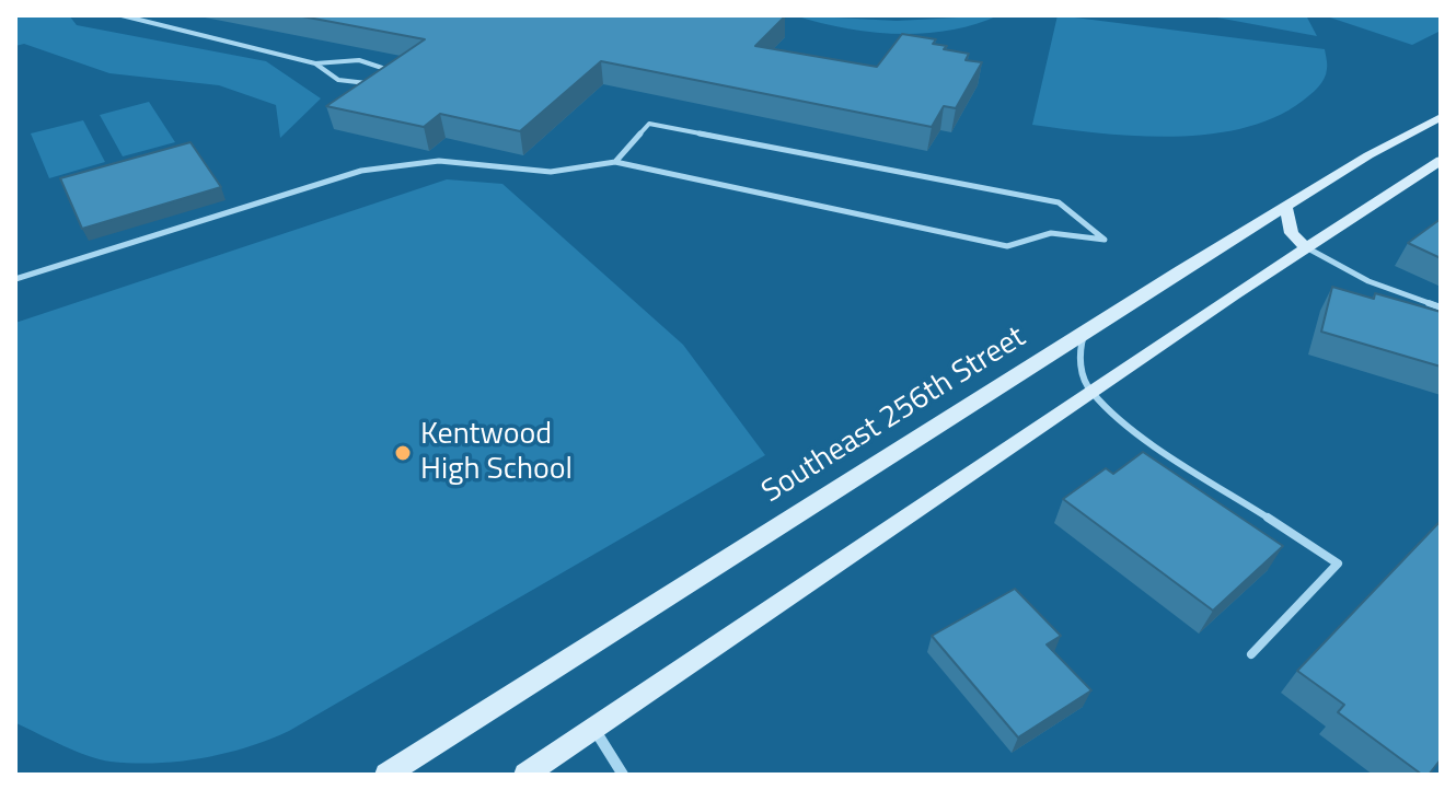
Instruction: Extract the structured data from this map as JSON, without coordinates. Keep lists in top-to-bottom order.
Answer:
{
  "streets": {
    "main road": ["Southeast 256th Street"]
  },
  "places": ["Kentwood High School"]
}
